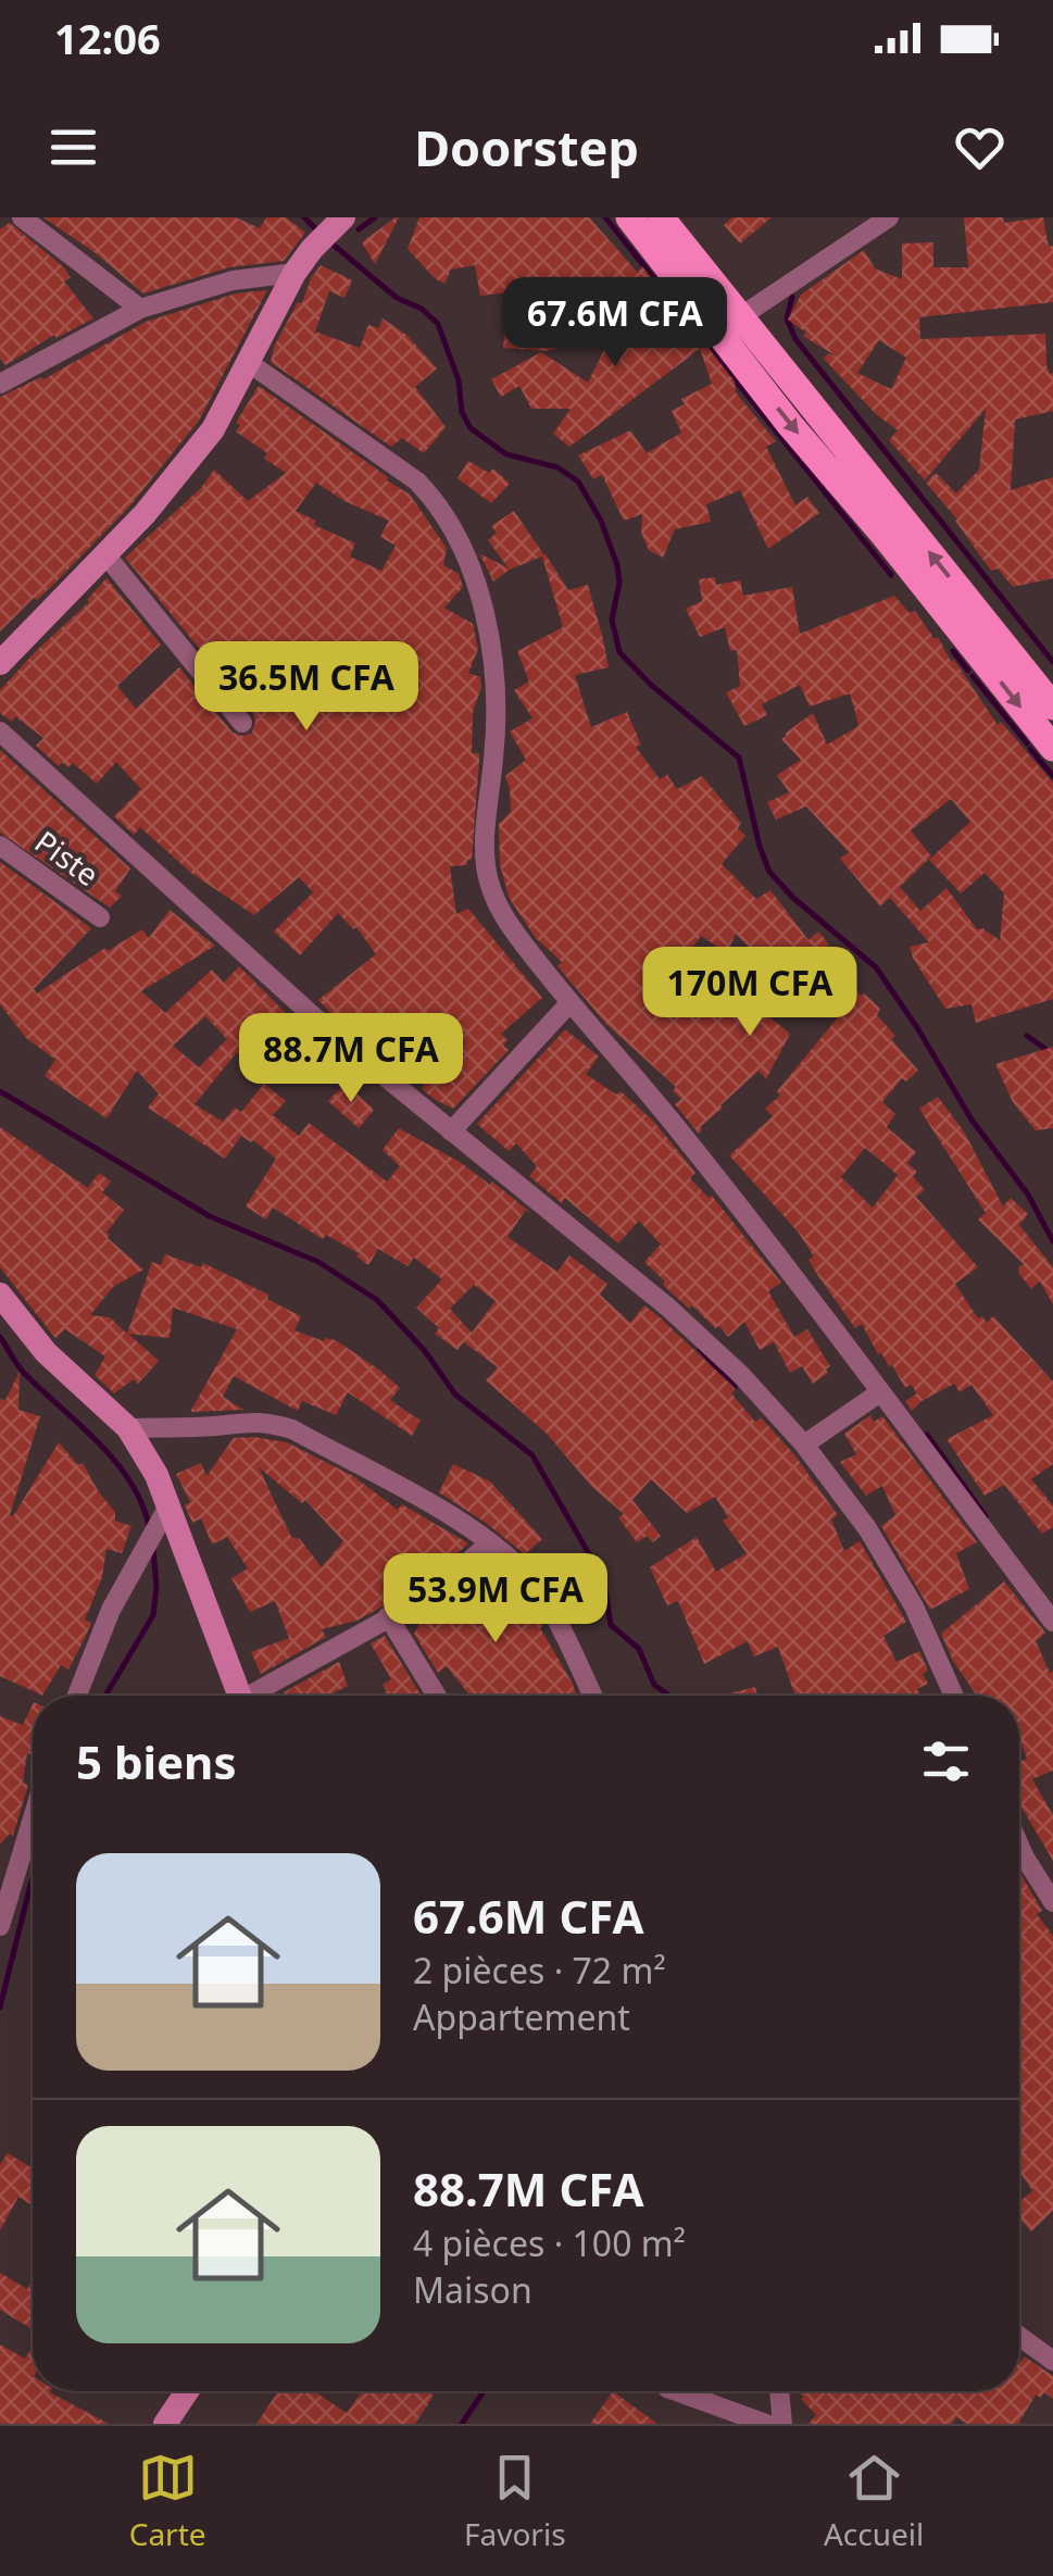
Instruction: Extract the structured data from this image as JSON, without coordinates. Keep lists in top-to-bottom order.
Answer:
{
  "streets": {
    "street": ["Piste"]
  },
  "page": {
    "status": "12:06",
    "header": "Doorstep",
    "price": [
      "67.6M CFA",
      "36.5M CFA",
      "170M CFA",
      "88.7M CFA",
      "53.9M CFA"
    ],
    "heading": "5 biens",
    "list": [
      {
        "name": "67.6M CFA",
        "note": "2 pièces · 72 m² · Appartement"
      },
      {
        "name": "88.7M CFA",
        "note": "4 pièces · 100 m² · Maison"
      }
    ],
    "tabs": ["Carte", "Favoris", "Accueil"]
  }
}
